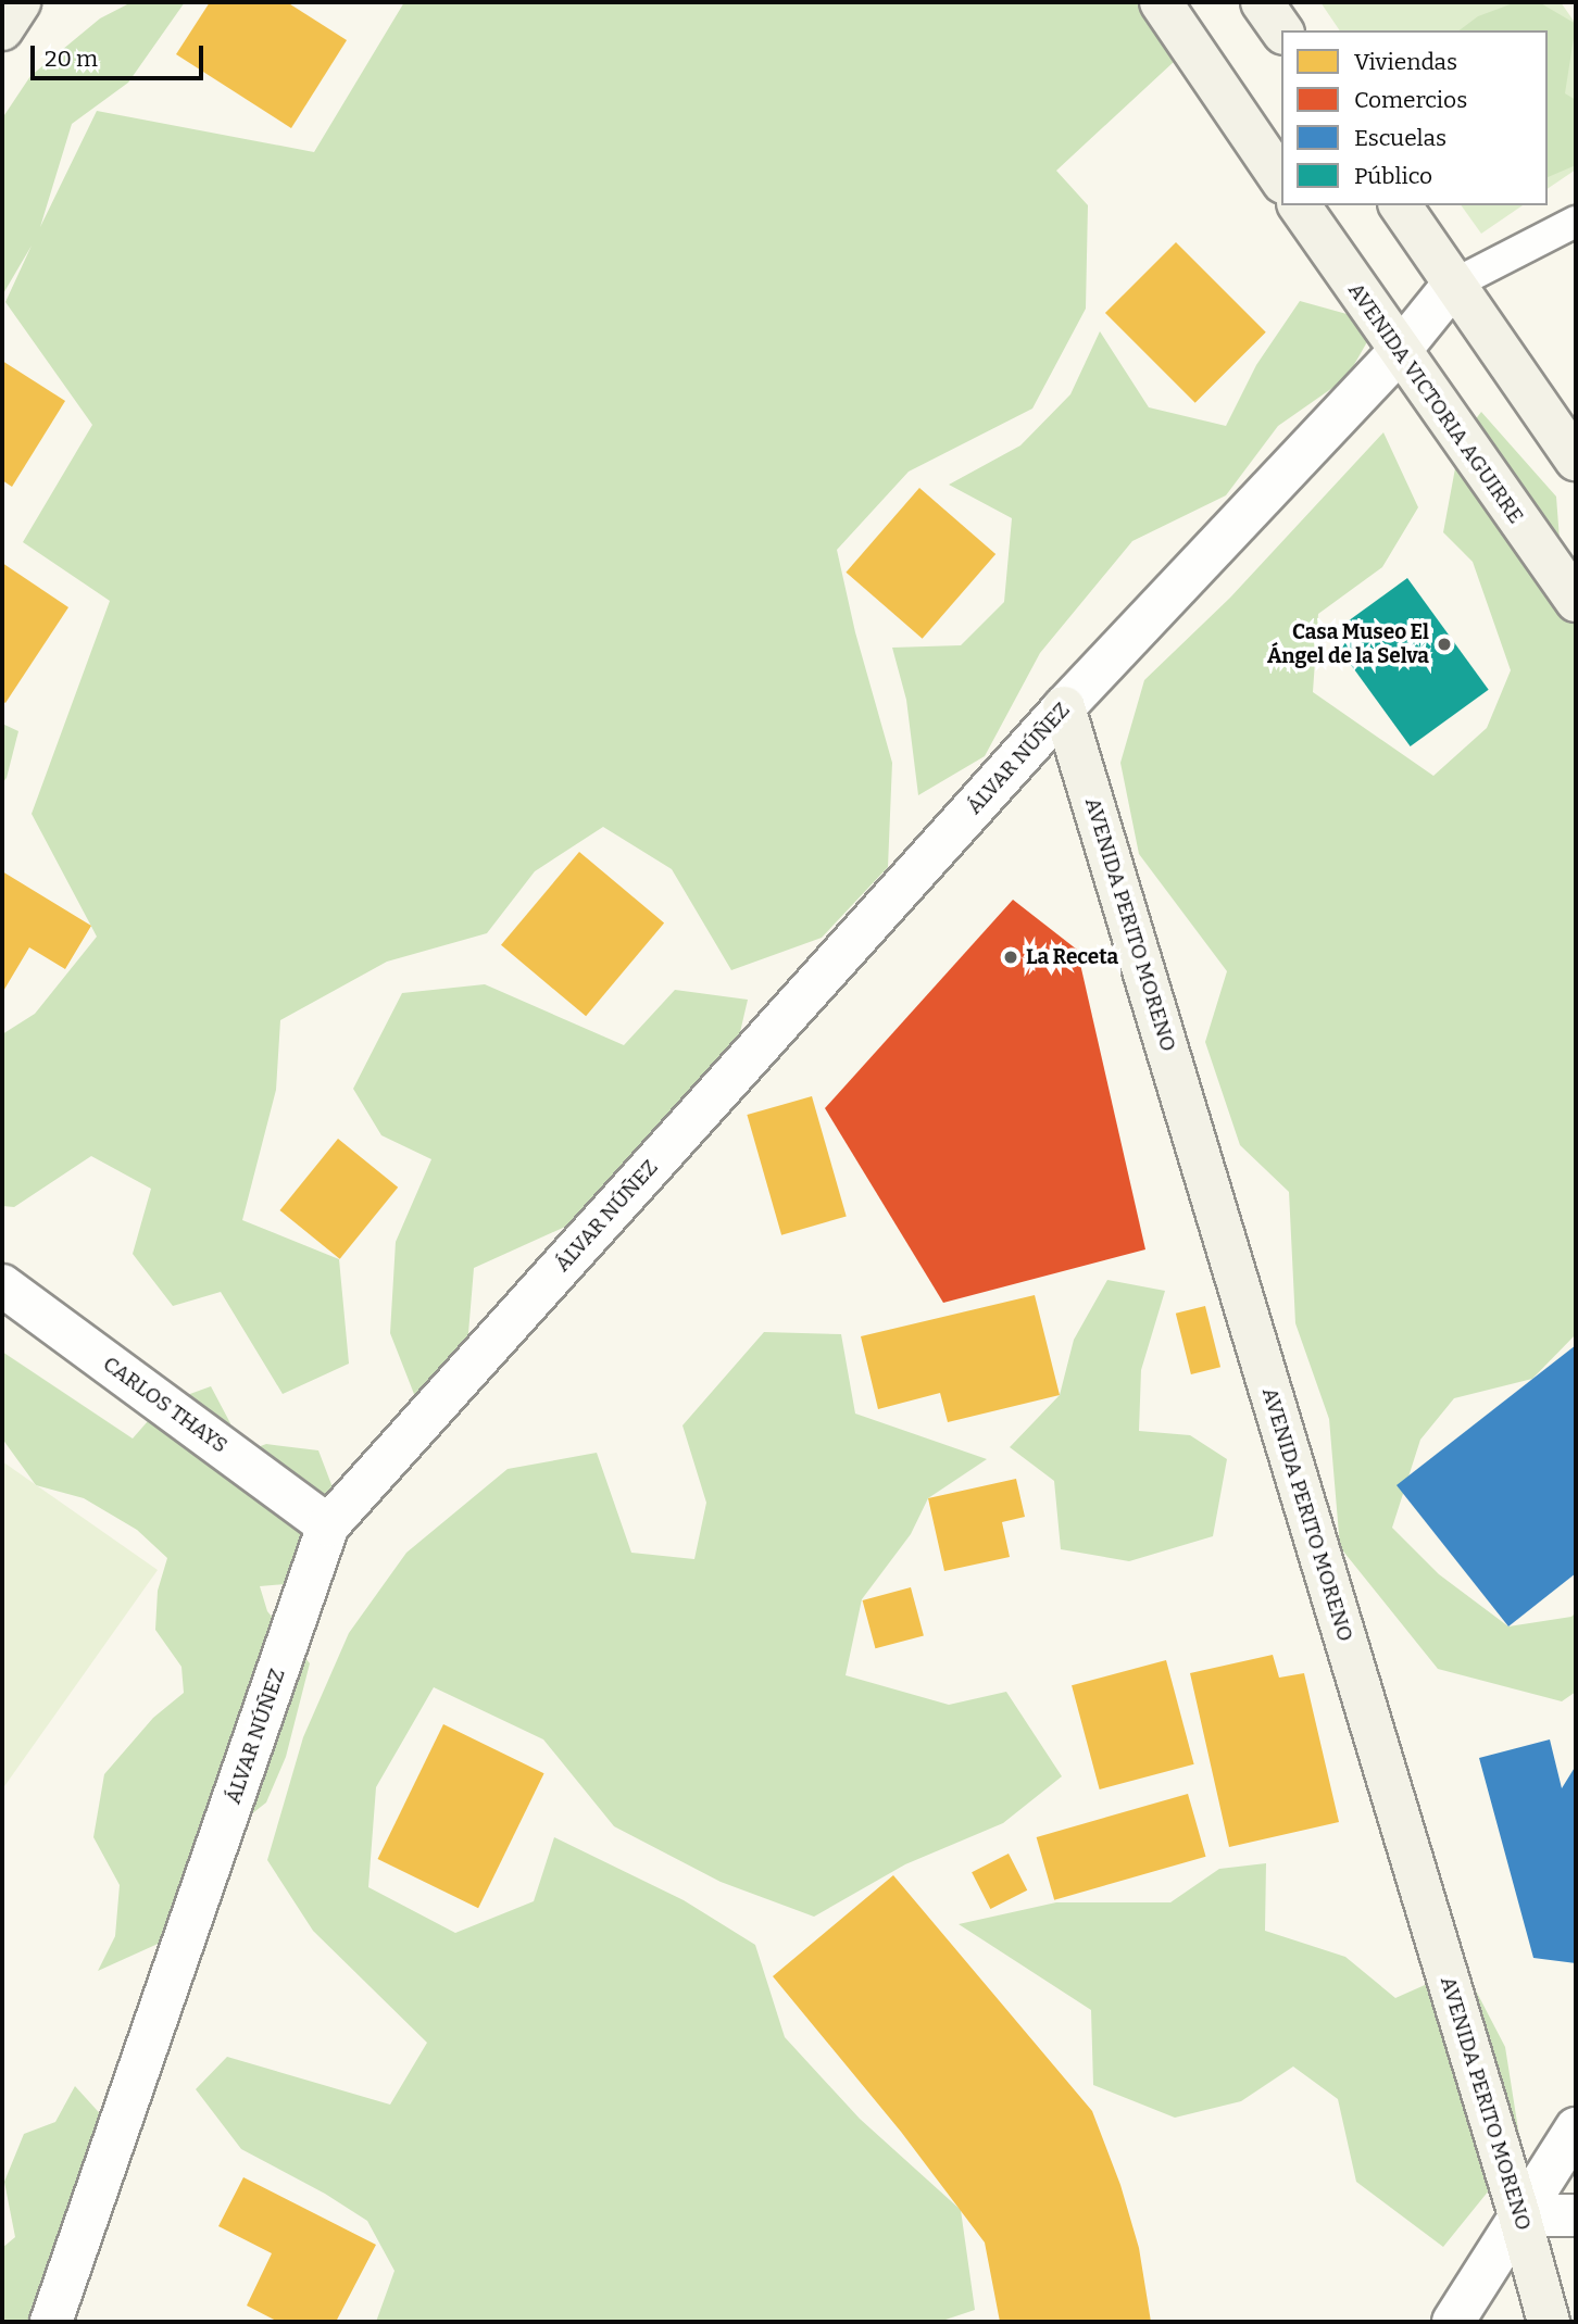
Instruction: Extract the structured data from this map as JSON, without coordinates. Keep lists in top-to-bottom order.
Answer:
{
  "streets": {
    "main road": ["AVENIDA VICTORIA AGUIRRE", "AVENIDA PERITO MORENO"],
    "street": ["ÁLVAR NÚÑEZ", "CARLOS THAYS"]
  },
  "crossings": [
    ["AVENIDA VICTORIA AGUIRRE", "ÁLVAR NÚÑEZ"],
    ["ÁLVAR NÚÑEZ", "AVENIDA PERITO MORENO"],
    ["ÁLVAR NÚÑEZ", "CARLOS THAYS"]
  ],
  "places": ["Casa Museo El Ángel de la Selva", "La Receta"],
  "legend": [
    "Viviendas",
    "Comercios",
    "Escuelas",
    "Público"
  ],
  "scale_bar": "20 m"
}
